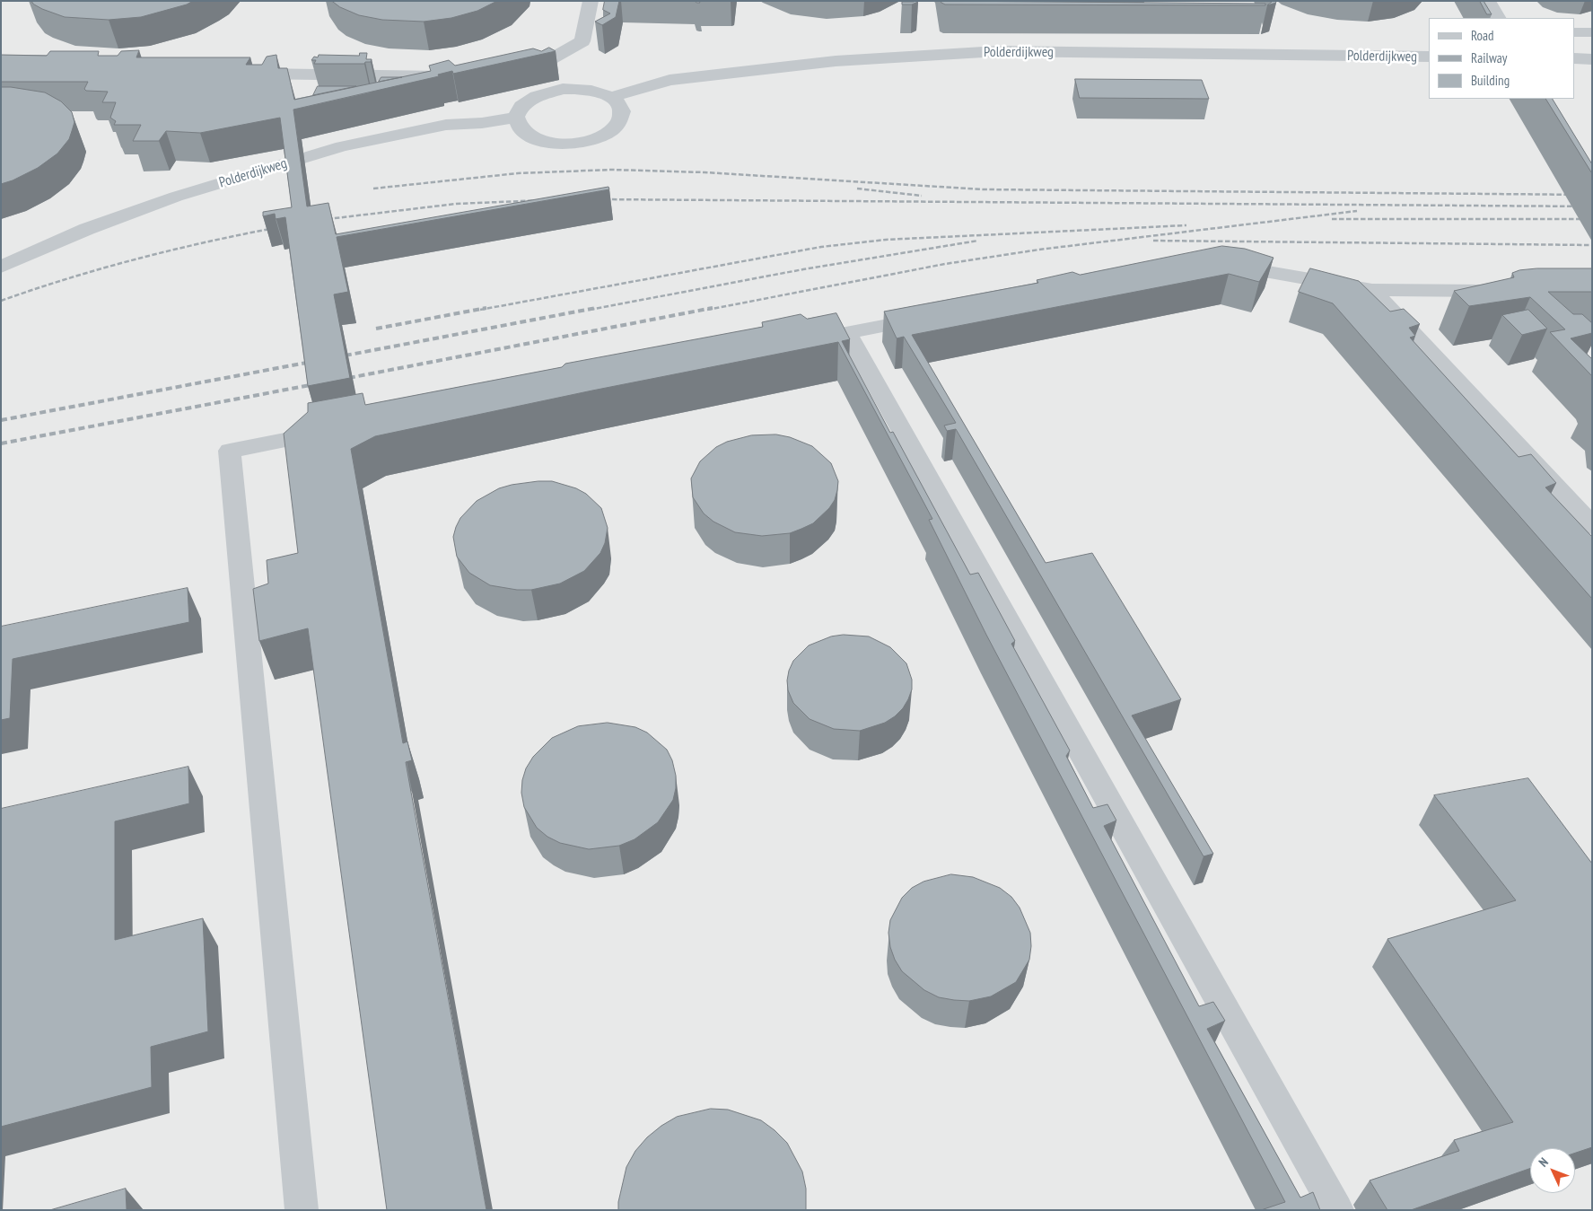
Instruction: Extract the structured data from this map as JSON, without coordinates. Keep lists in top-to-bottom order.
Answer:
{
  "streets": {
    "street": ["Polderdijkweg"]
  },
  "legend": ["Road", "Railway", "Building"],
  "north": "top left"
}
